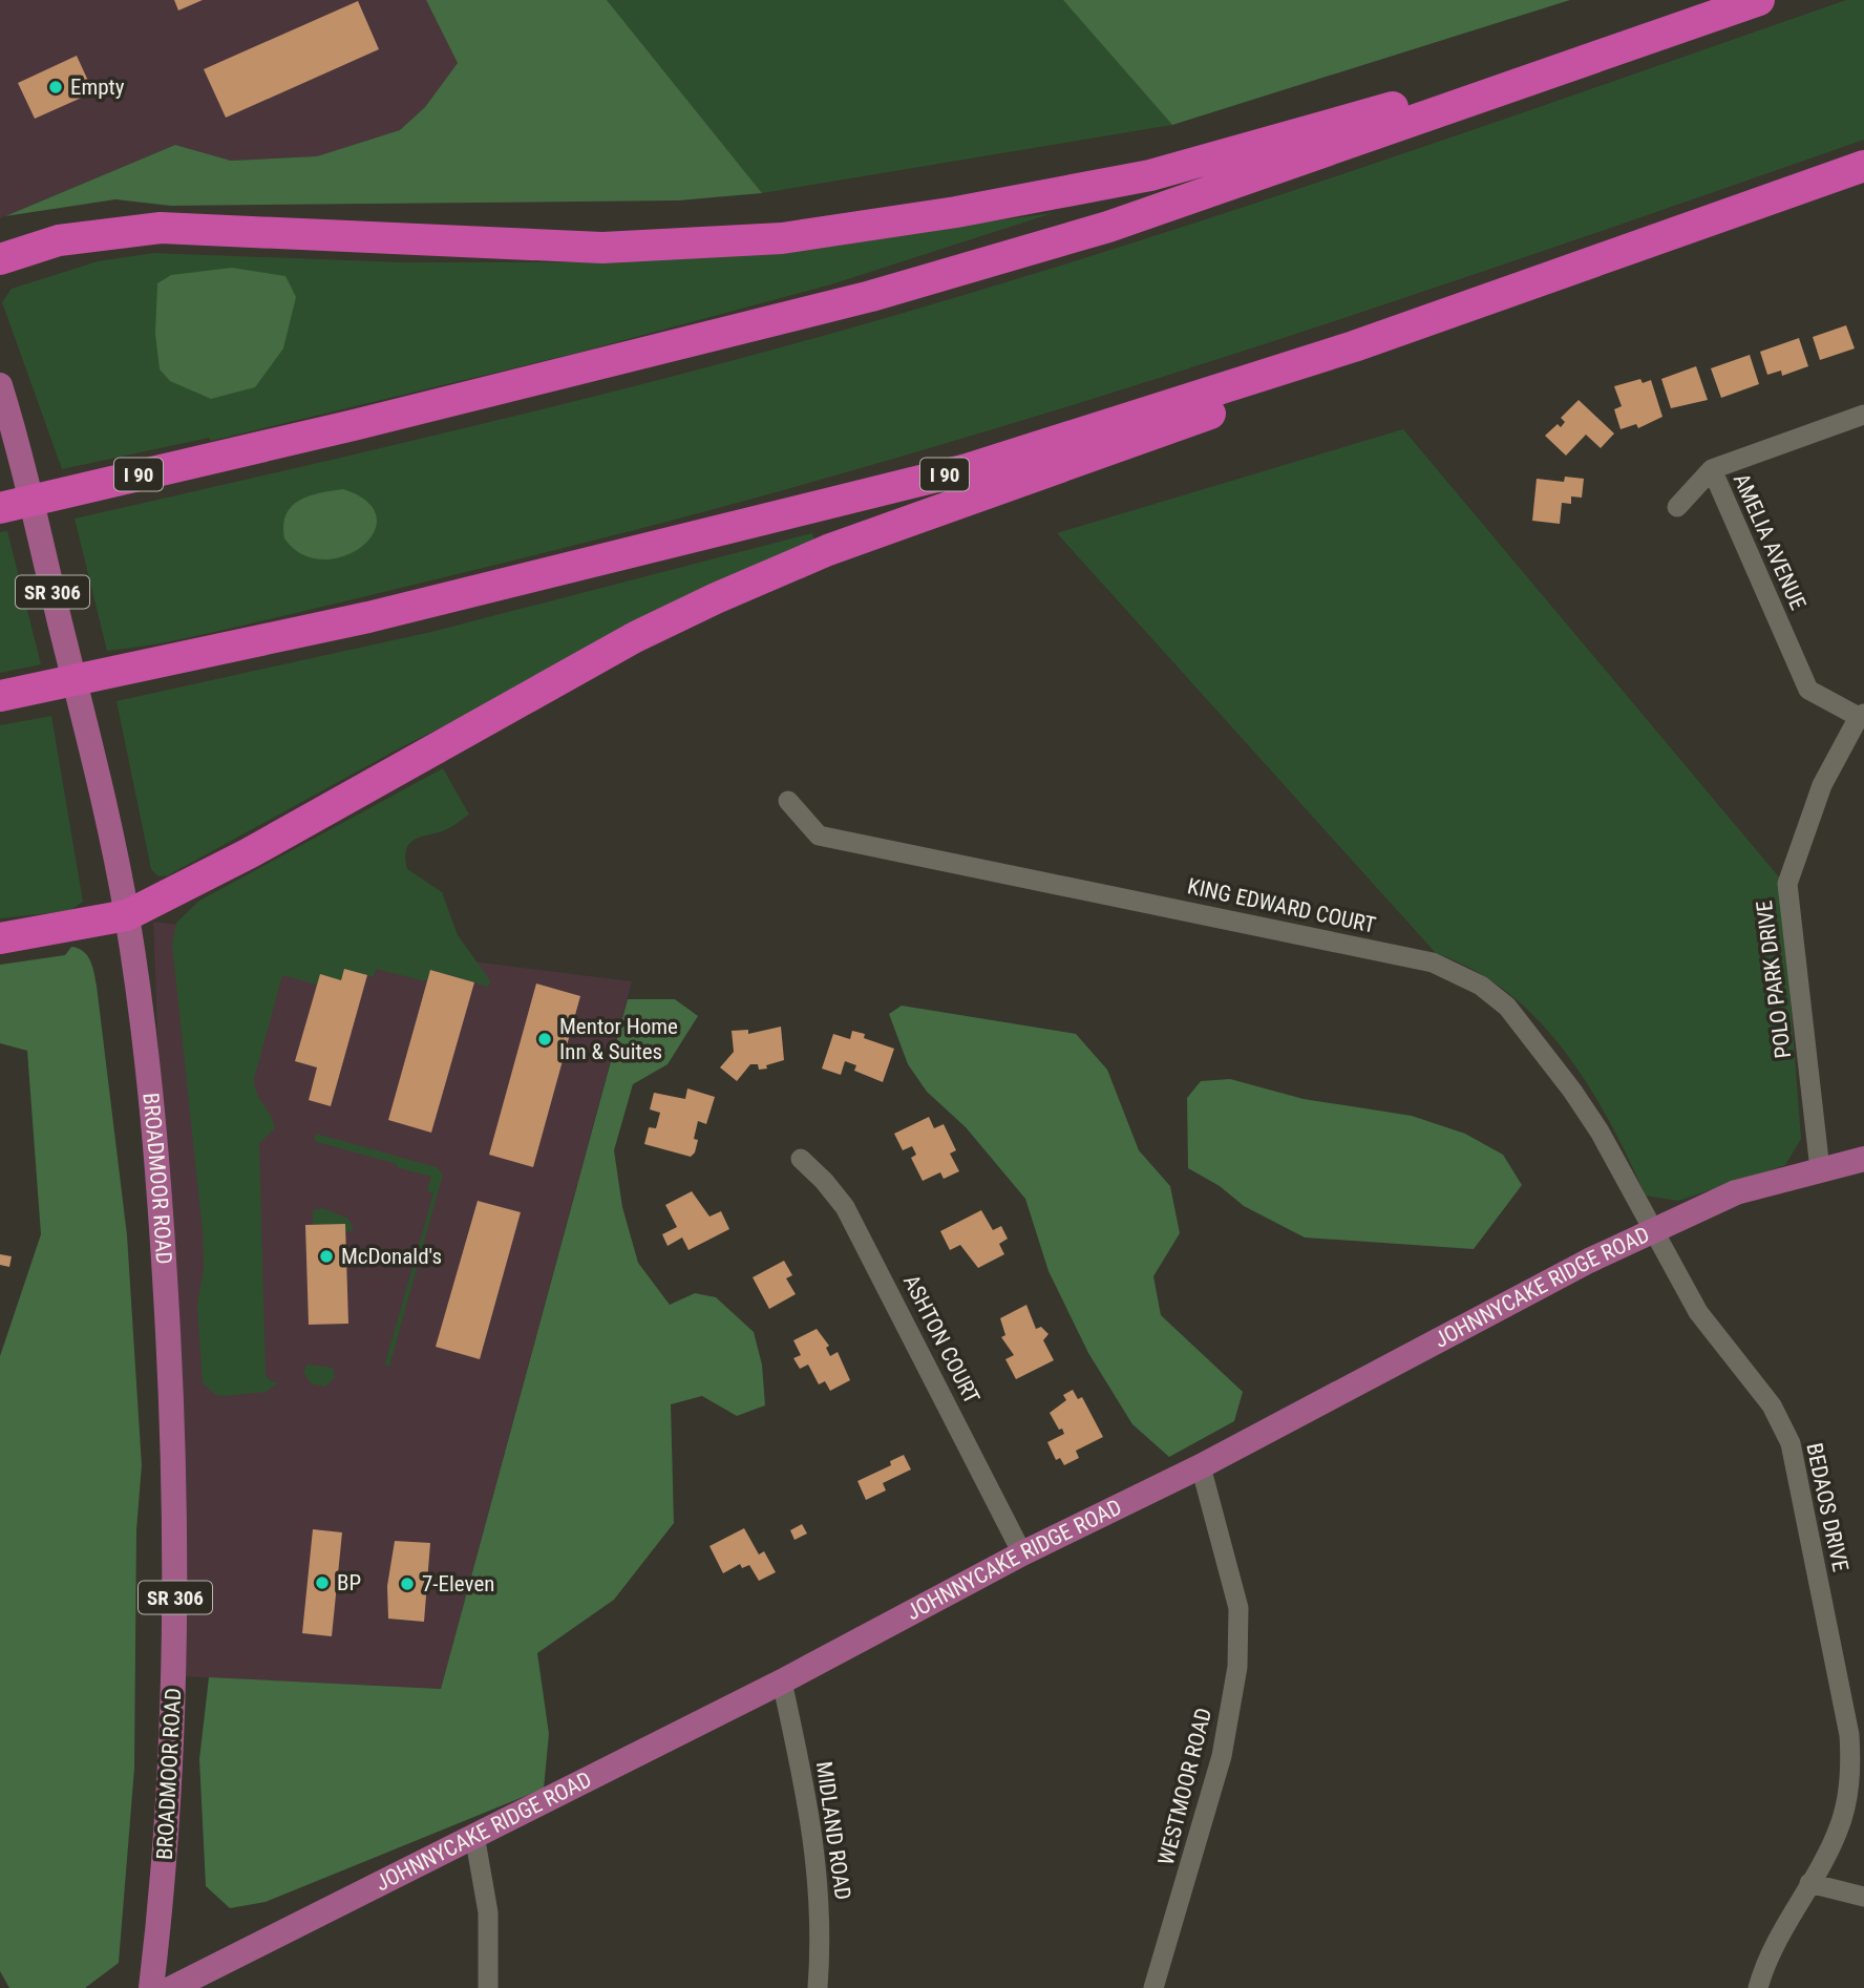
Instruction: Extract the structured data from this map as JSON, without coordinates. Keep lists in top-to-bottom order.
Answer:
{
  "streets": {
    "highway": ["I 90"],
    "main road": ["SR 306", "BROADMOOR ROAD", "JOHNNYCAKE RIDGE ROAD"],
    "street": [
      "AMELIA AVENUE",
      "KING EDWARD COURT",
      "POLO PARK DRIVE",
      "ASHTON COURT",
      "BEDAOS DRIVE",
      "WESTMOOR ROAD",
      "MIDLAND ROAD"
    ]
  },
  "crossings": [
    ["AMELIA AVENUE", "POLO PARK DRIVE"],
    ["KING EDWARD COURT", "JOHNNYCAKE RIDGE ROAD"],
    ["KING EDWARD COURT", "BEDAOS DRIVE"],
    ["POLO PARK DRIVE", "JOHNNYCAKE RIDGE ROAD"],
    ["JOHNNYCAKE RIDGE ROAD", "ASHTON COURT"],
    ["JOHNNYCAKE RIDGE ROAD", "BEDAOS DRIVE"],
    ["JOHNNYCAKE RIDGE ROAD", "WESTMOOR ROAD"],
    ["JOHNNYCAKE RIDGE ROAD", "MIDLAND ROAD"]
  ],
  "places": [
    "Empty",
    "Mentor Home Inn & Suites",
    "McDonald's",
    "BP",
    "7-Eleven"
  ]
}
